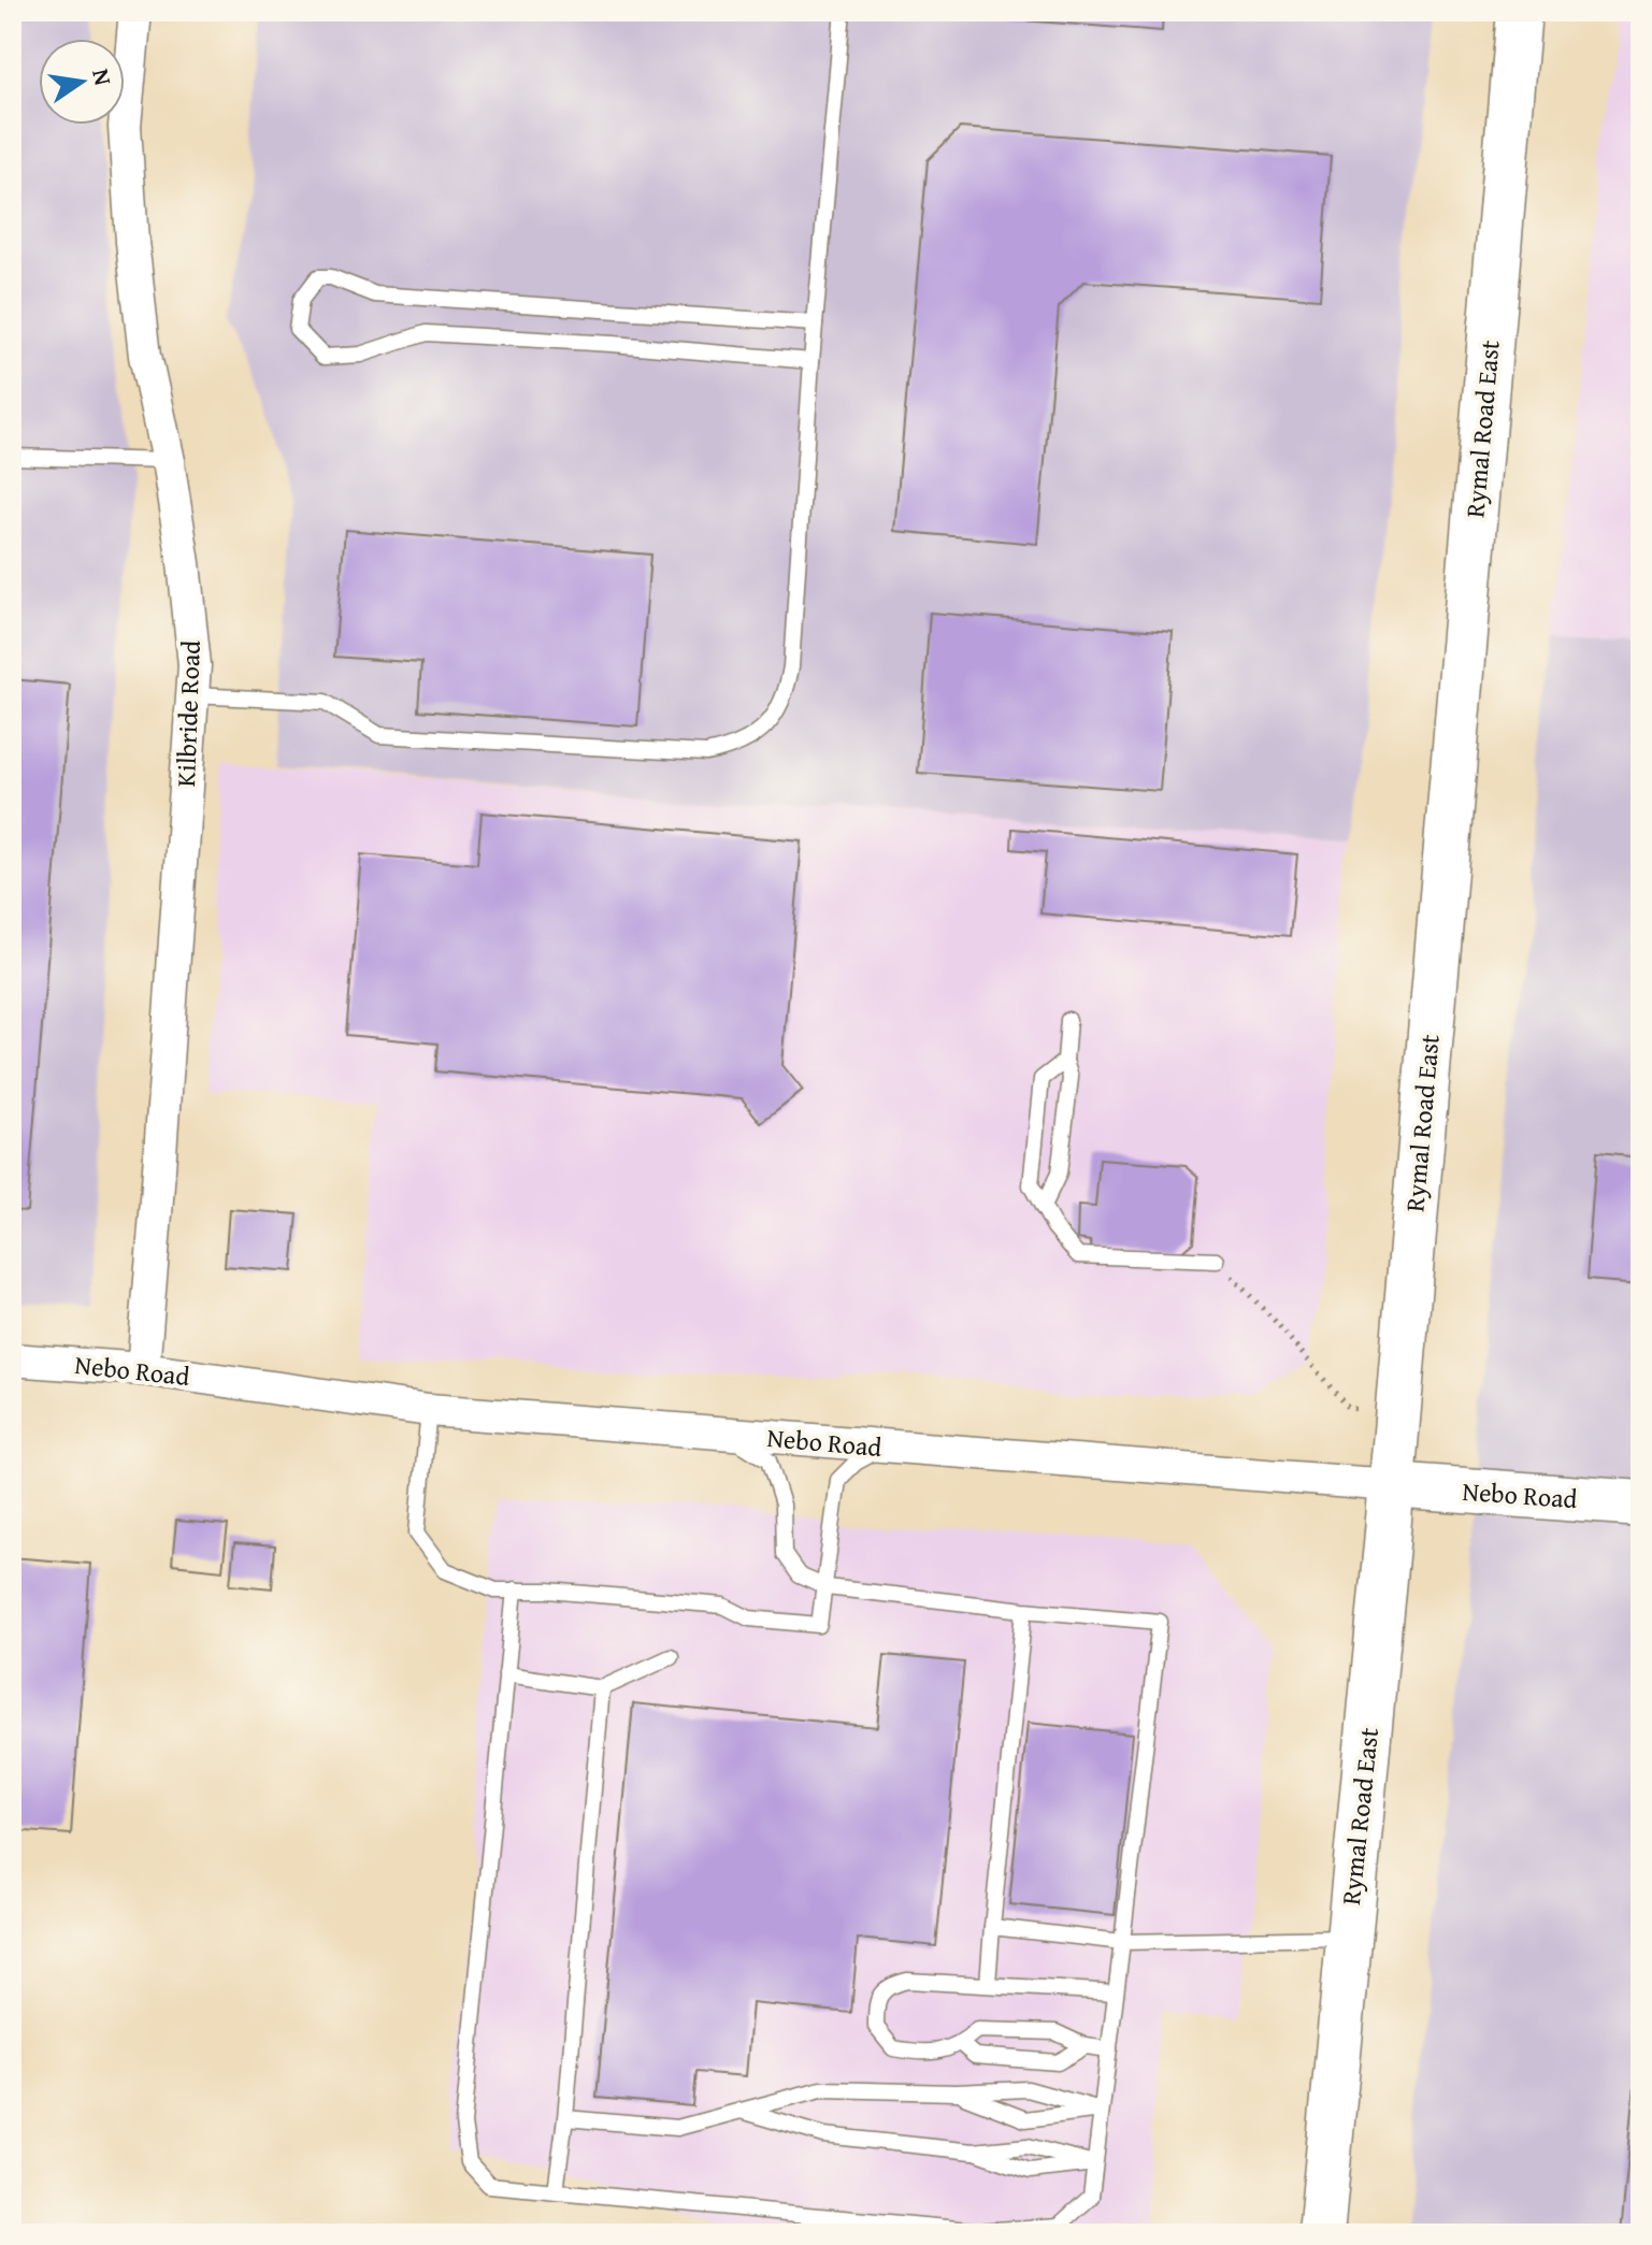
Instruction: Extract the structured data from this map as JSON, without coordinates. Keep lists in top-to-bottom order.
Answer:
{
  "streets": {
    "main road": ["Rymal Road East", "Nebo Road"],
    "street": ["Kilbride Road"]
  },
  "crossings": [
    ["Rymal Road East", "Nebo Road"],
    ["Kilbride Road", "Nebo Road"]
  ],
  "north": "right"
}
